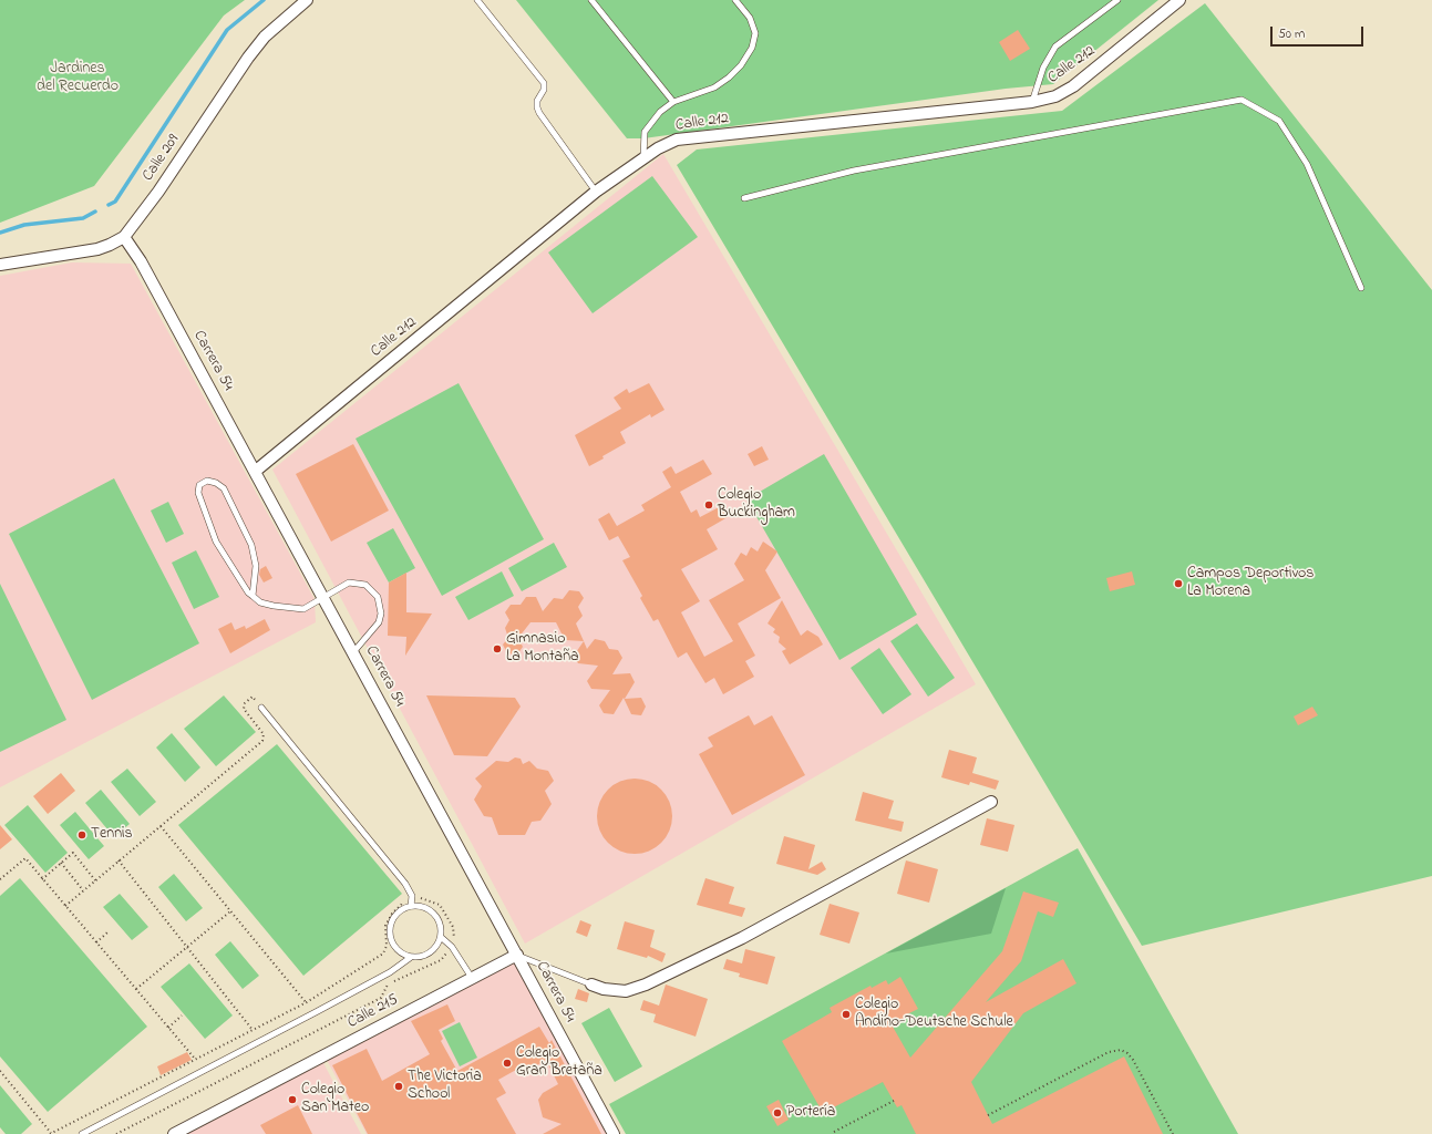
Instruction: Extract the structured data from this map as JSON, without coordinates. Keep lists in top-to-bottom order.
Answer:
{
  "streets": {
    "street": [
      "Calle 212",
      "Calle 209",
      "Carrera 54",
      "Calle 215"
    ]
  },
  "crossings": [
    ["Calle 212", "Carrera 54"],
    ["Calle 209", "Carrera 54"],
    ["Carrera 54", "Calle 215"]
  ],
  "parks": ["Jardines del Recuerdo"],
  "places": [
    "Colegio Buckingham",
    "Campos Deportivos La Morena",
    "Gimnasio La Montaña",
    "Tennis",
    "Colegio Andino-Deutsche Schule",
    "Colegio Gran Bretaña",
    "The Victoria School",
    "Colegio San Mateo",
    "Portería"
  ],
  "scale_bar": "50 m"
}
